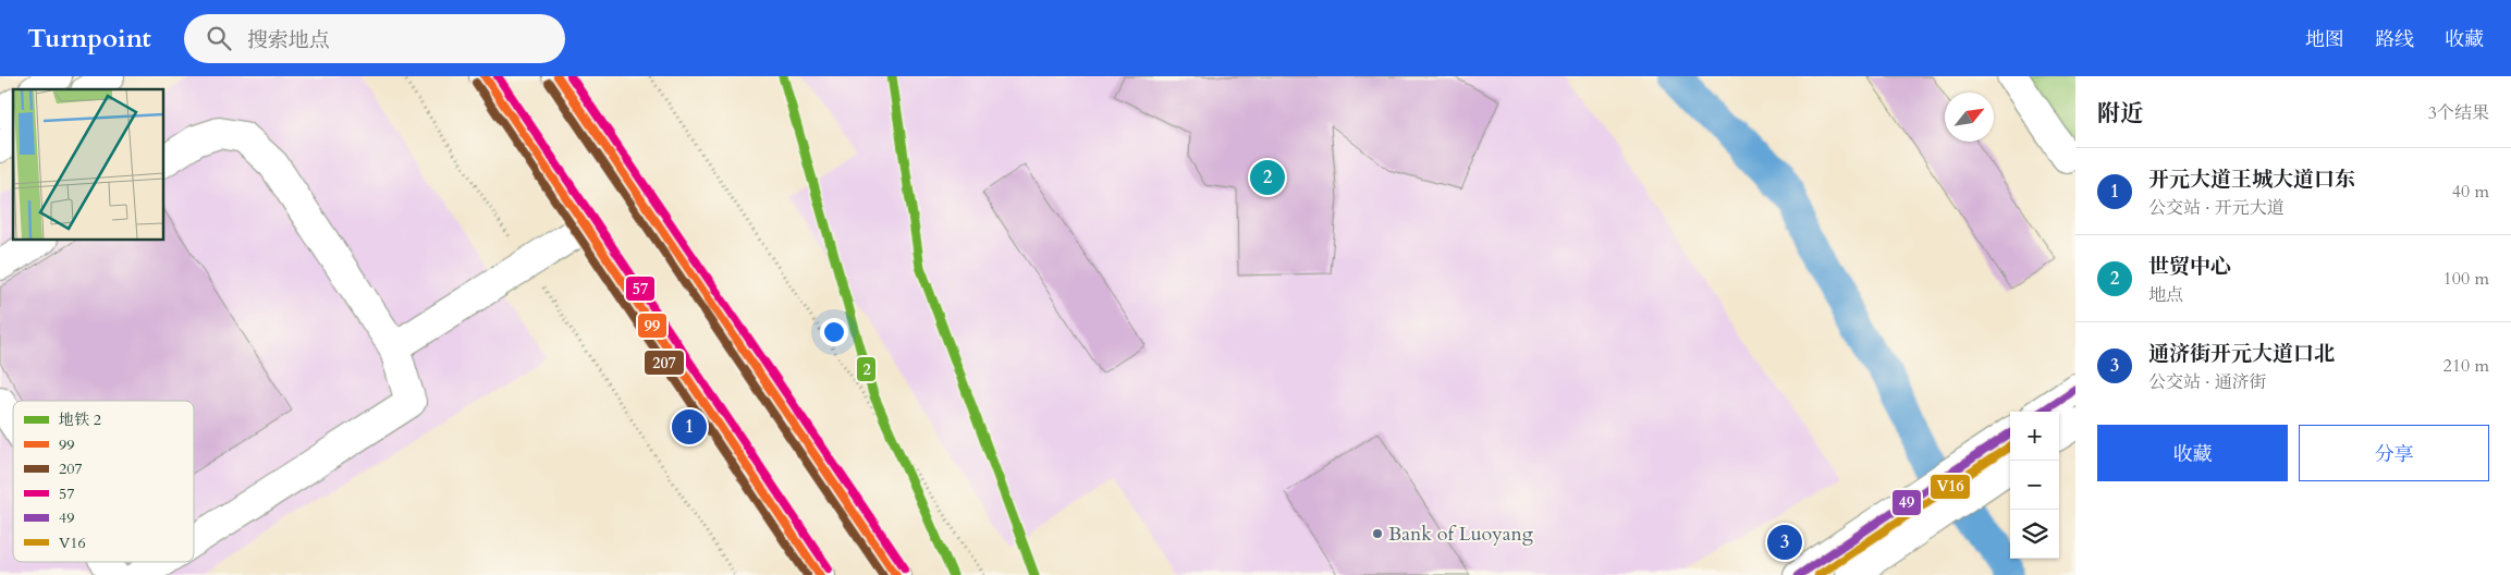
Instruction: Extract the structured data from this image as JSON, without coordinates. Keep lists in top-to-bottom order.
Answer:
{
  "places": ["Bank of Luoyang"],
  "lines": [
    "metro line 2",
    "transit line 99",
    "transit line 57",
    "transit line 207",
    "transit line 49",
    "transit line V16"
  ],
  "legend": [
    "地铁 2",
    "99",
    "207",
    "57",
    "49",
    "V16"
  ],
  "north": "top right",
  "page": {
    "header": "Turnpoint",
    "search": "搜索地点",
    "nav": ["地图", "路线", "收藏"],
    "heading": ["附近", "3个结果"],
    "list": [
      {
        "mark": "1",
        "name": "开元大道王城大道口东",
        "note": "公交站 · 开元大道",
        "value": "40 m"
      },
      {
        "mark": "2",
        "name": "世贸中心",
        "note": "地点",
        "value": "100 m"
      },
      {
        "mark": "3",
        "name": "通济街开元大道口北",
        "note": "公交站 · 通济街",
        "value": "210 m"
      }
    ],
    "pins": ["2", "1", "3"],
    "buttons": ["收藏", "分享"],
    "map_buttons": ["+", "−"]
  }
}
